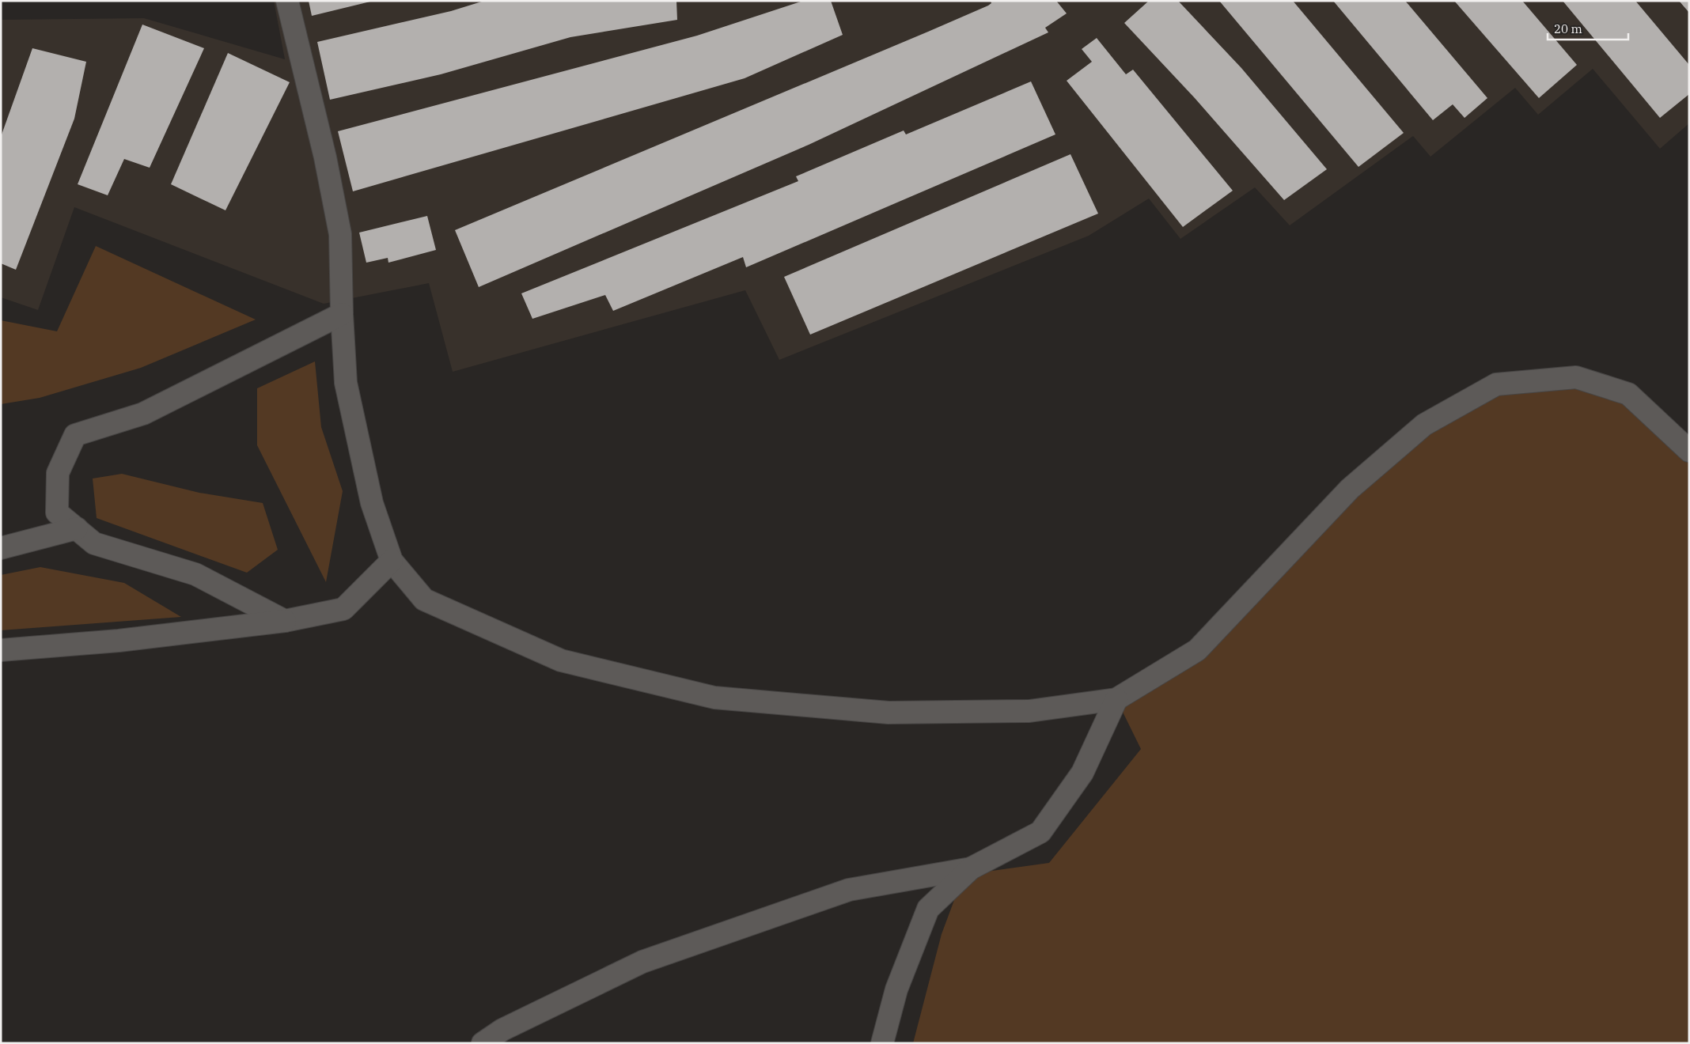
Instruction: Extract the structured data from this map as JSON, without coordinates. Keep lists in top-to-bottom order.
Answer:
{
  "scale_bar": "20 m"
}
